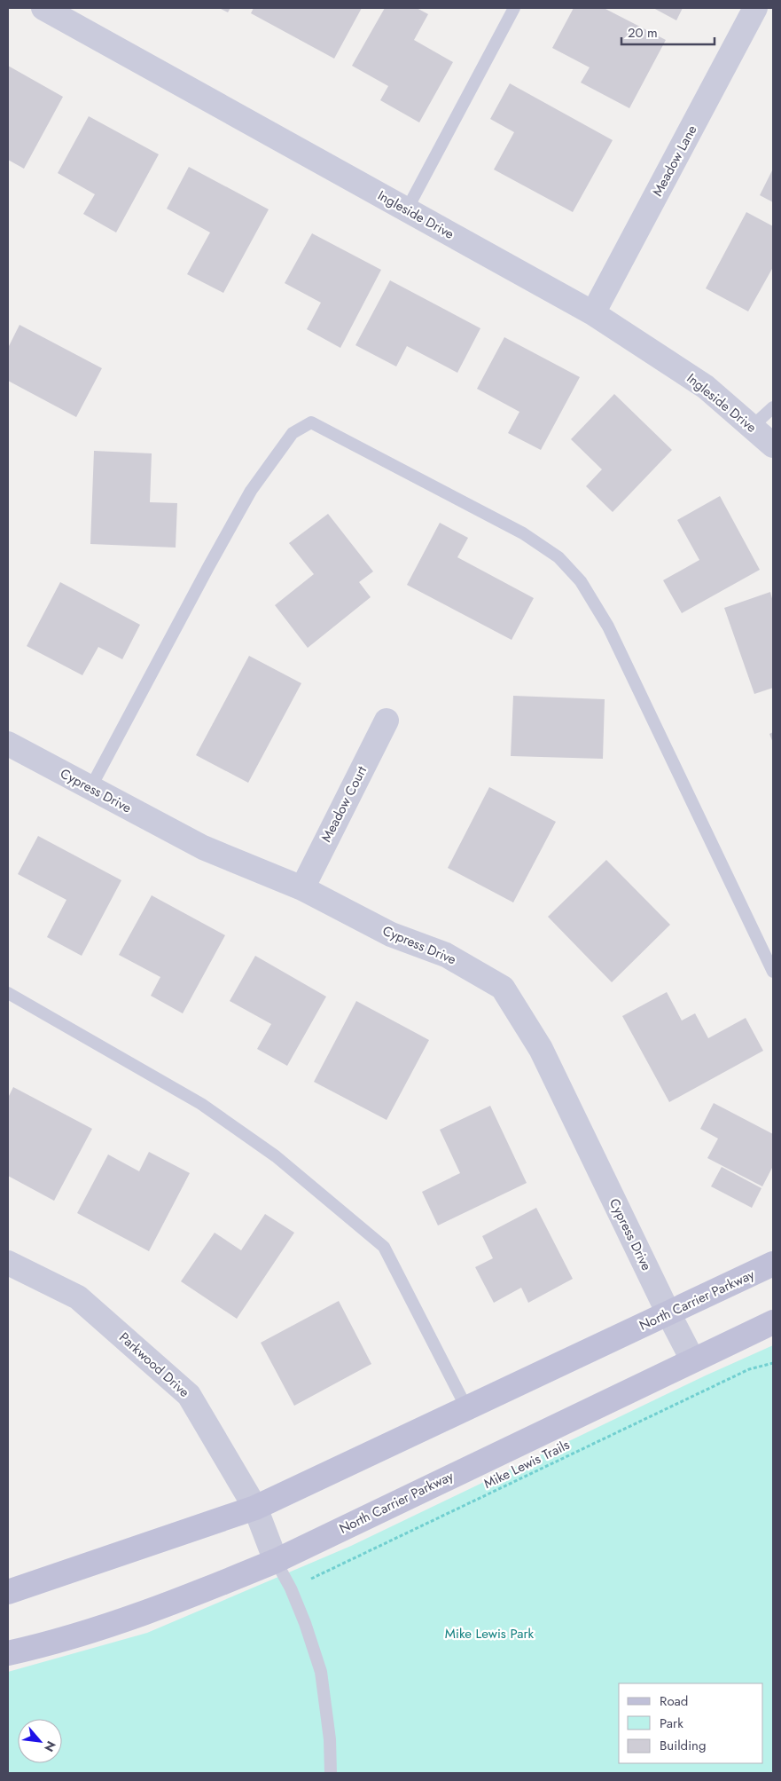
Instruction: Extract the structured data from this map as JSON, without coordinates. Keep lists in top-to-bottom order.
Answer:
{
  "streets": {
    "main road": ["North Carrier Parkway"],
    "street": [
      "Meadow Lane",
      "Ingleside Drive",
      "Cypress Drive",
      "Meadow Court",
      "Parkwood Drive"
    ],
    "path": ["Mike Lewis Trails"]
  },
  "crossings": [
    ["Meadow Lane", "Ingleside Drive"],
    ["Cypress Drive", "Meadow Court"],
    ["Cypress Drive", "North Carrier Parkway"],
    ["North Carrier Parkway", "Parkwood Drive"]
  ],
  "parks": ["Mike Lewis Park"],
  "legend": ["Road", "Park", "Building"],
  "scale_bar": "20 m",
  "north": "bottom right"
}
